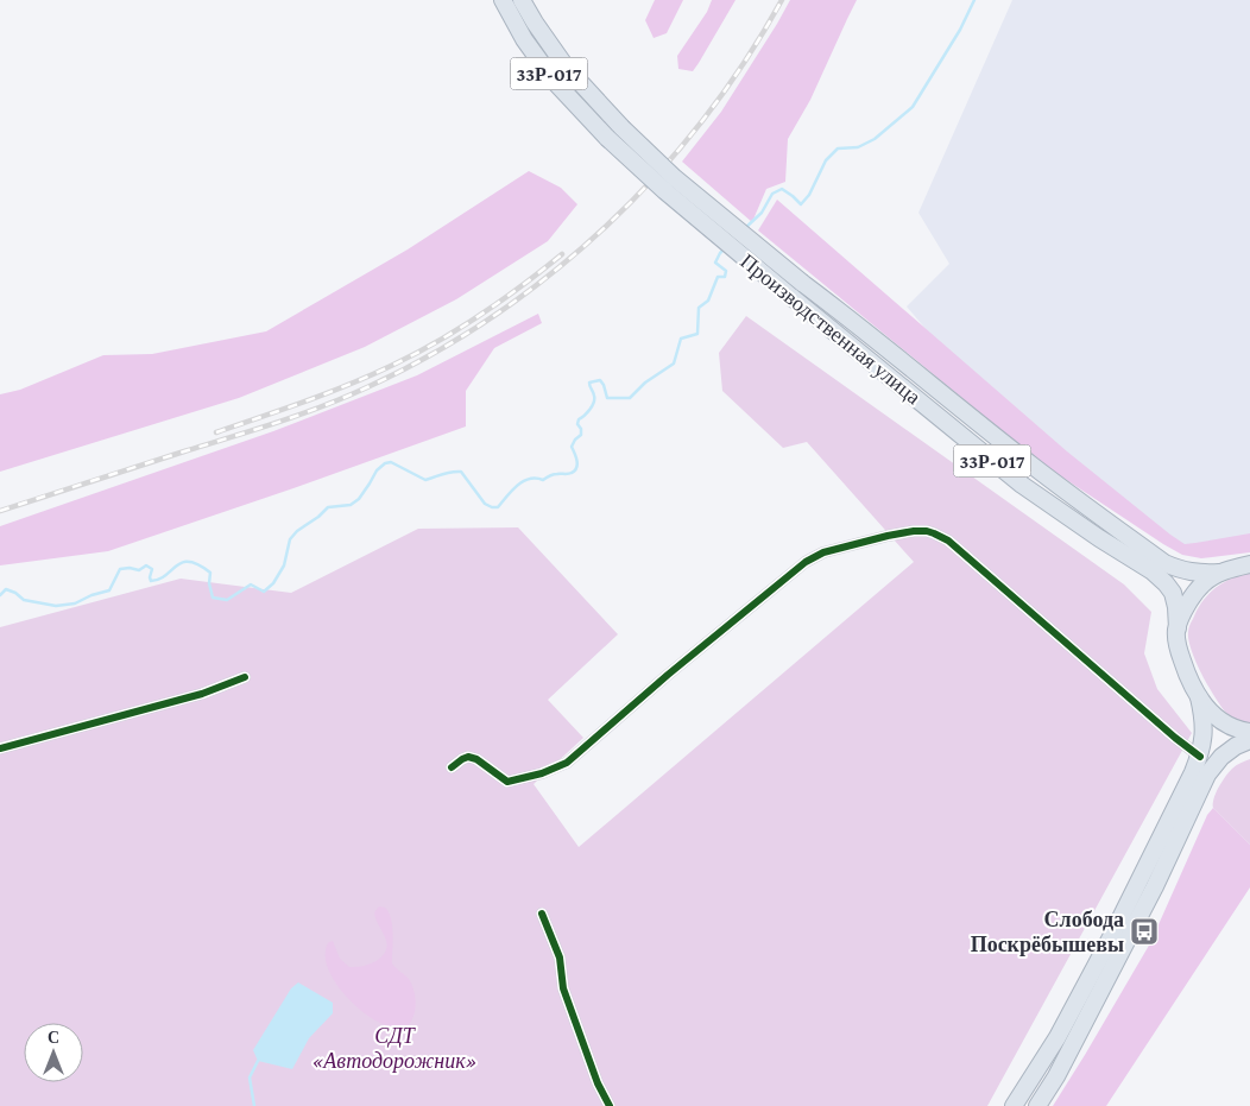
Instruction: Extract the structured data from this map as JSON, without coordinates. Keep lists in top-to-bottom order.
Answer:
{
  "streets": {
    "highway": ["33Р-017", "Производственная улица"]
  },
  "crossings": [
    ["33Р-017", "Производственная улица"]
  ],
  "parks": ["СДТ «Автодорожник»"],
  "places": {
    "bus stop": ["Слобода Поскрёбышевы"]
  },
  "north": "top"
}
